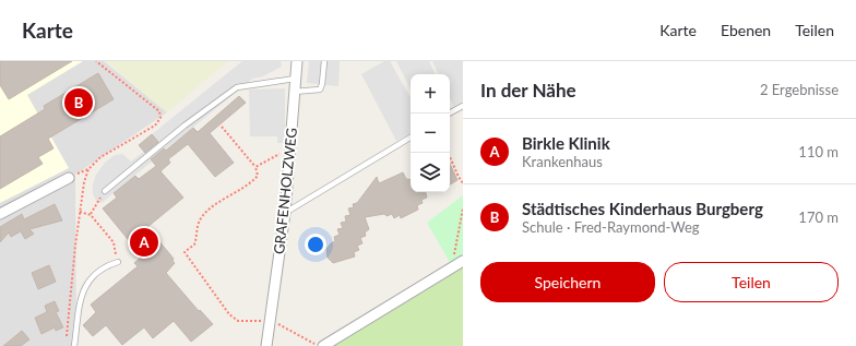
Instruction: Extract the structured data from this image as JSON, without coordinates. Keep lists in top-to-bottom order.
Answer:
{
  "streets": {
    "street": ["GRAFENHOLZWEG"]
  },
  "page": {
    "header": "Karte",
    "nav": ["Karte", "Ebenen", "Teilen"],
    "heading": ["In der Nähe", "2 Ergebnisse"],
    "map_buttons": ["+", "−"],
    "pins": ["B", "A"],
    "list": [
      {
        "mark": "A",
        "name": "Birkle Klinik",
        "note": "Krankenhaus",
        "value": "110 m"
      },
      {
        "mark": "B",
        "name": "Städtisches Kinderhaus Burgberg",
        "note": "Schule · Fred-Raymond-Weg",
        "value": "170 m"
      }
    ],
    "buttons": ["Speichern", "Teilen"]
  }
}
